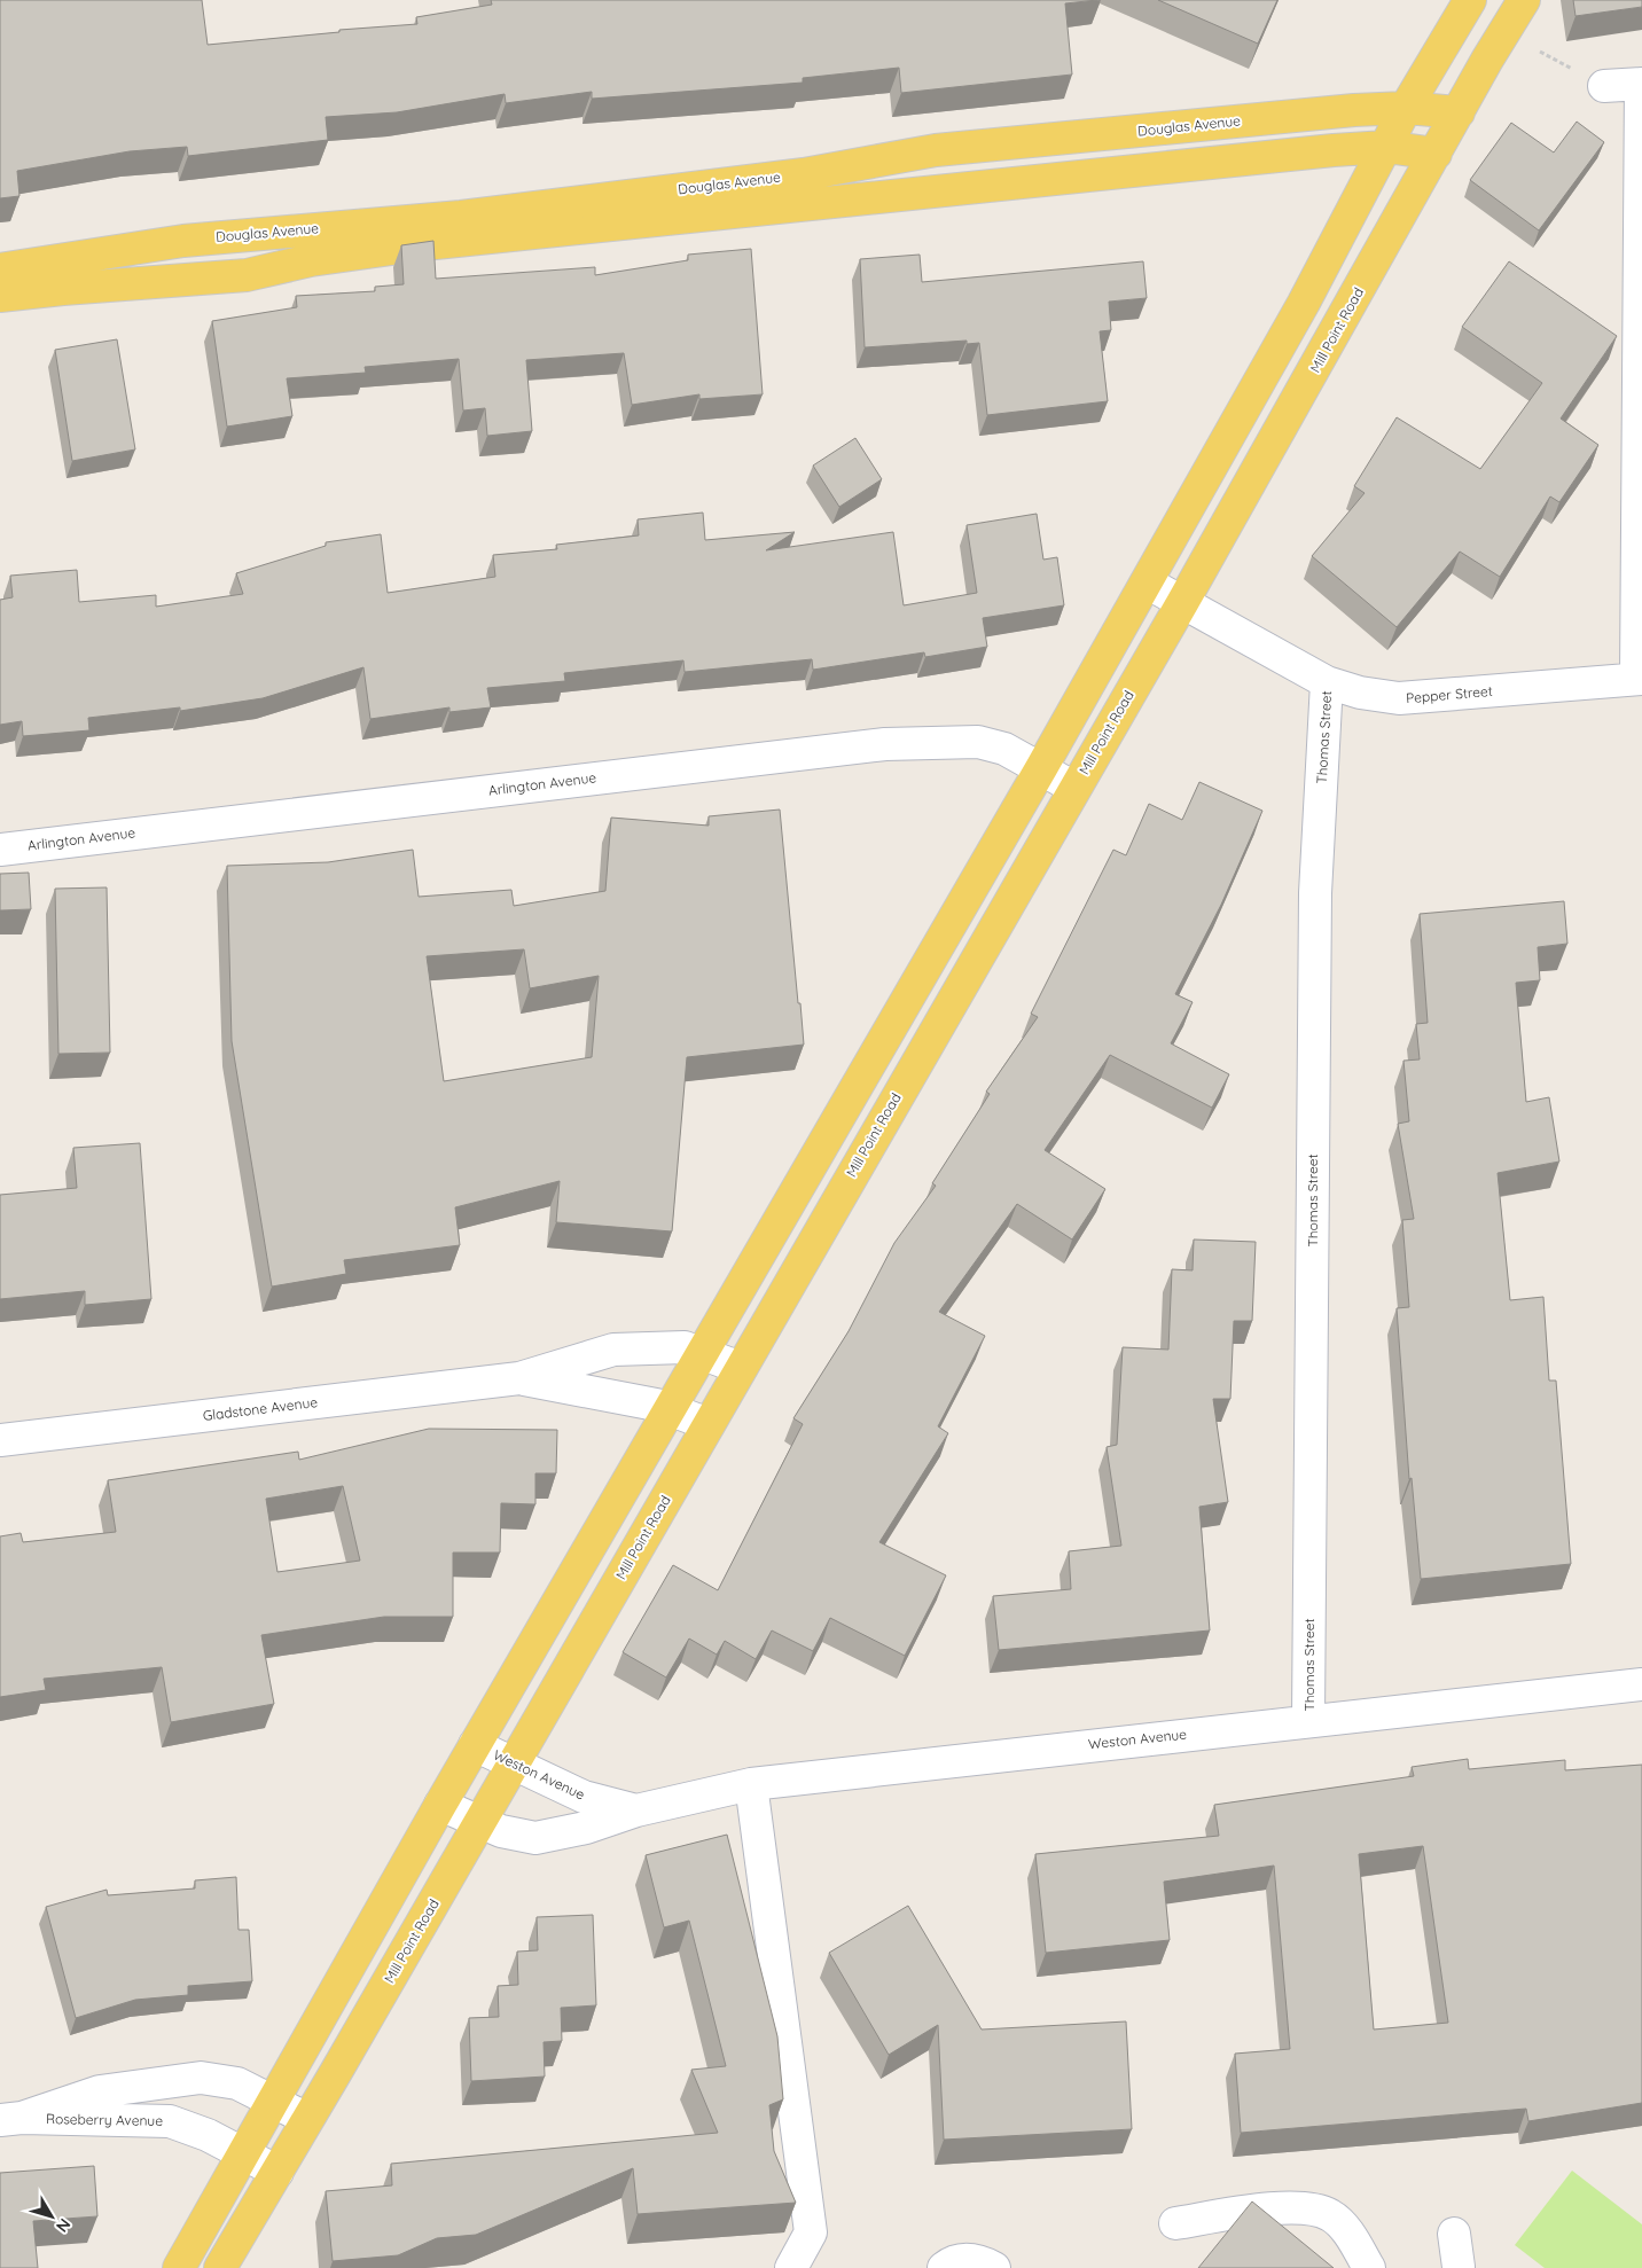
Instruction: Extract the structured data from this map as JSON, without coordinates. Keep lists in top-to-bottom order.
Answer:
{
  "streets": {
    "main road": ["Douglas Avenue", "Mill Point Road"],
    "street": [
      "Pepper Street",
      "Thomas Street",
      "Arlington Avenue",
      "Gladstone Avenue",
      "Weston Avenue",
      "Roseberry Avenue"
    ]
  },
  "crossings": [
    ["Douglas Avenue", "Mill Point Road"],
    ["Mill Point Road", "Pepper Street"],
    ["Mill Point Road", "Arlington Avenue"],
    ["Mill Point Road", "Gladstone Avenue"],
    ["Mill Point Road", "Weston Avenue"],
    ["Mill Point Road", "Roseberry Avenue"],
    ["Pepper Street", "Thomas Street"],
    ["Thomas Street", "Weston Avenue"]
  ],
  "north": "bottom right"
}
